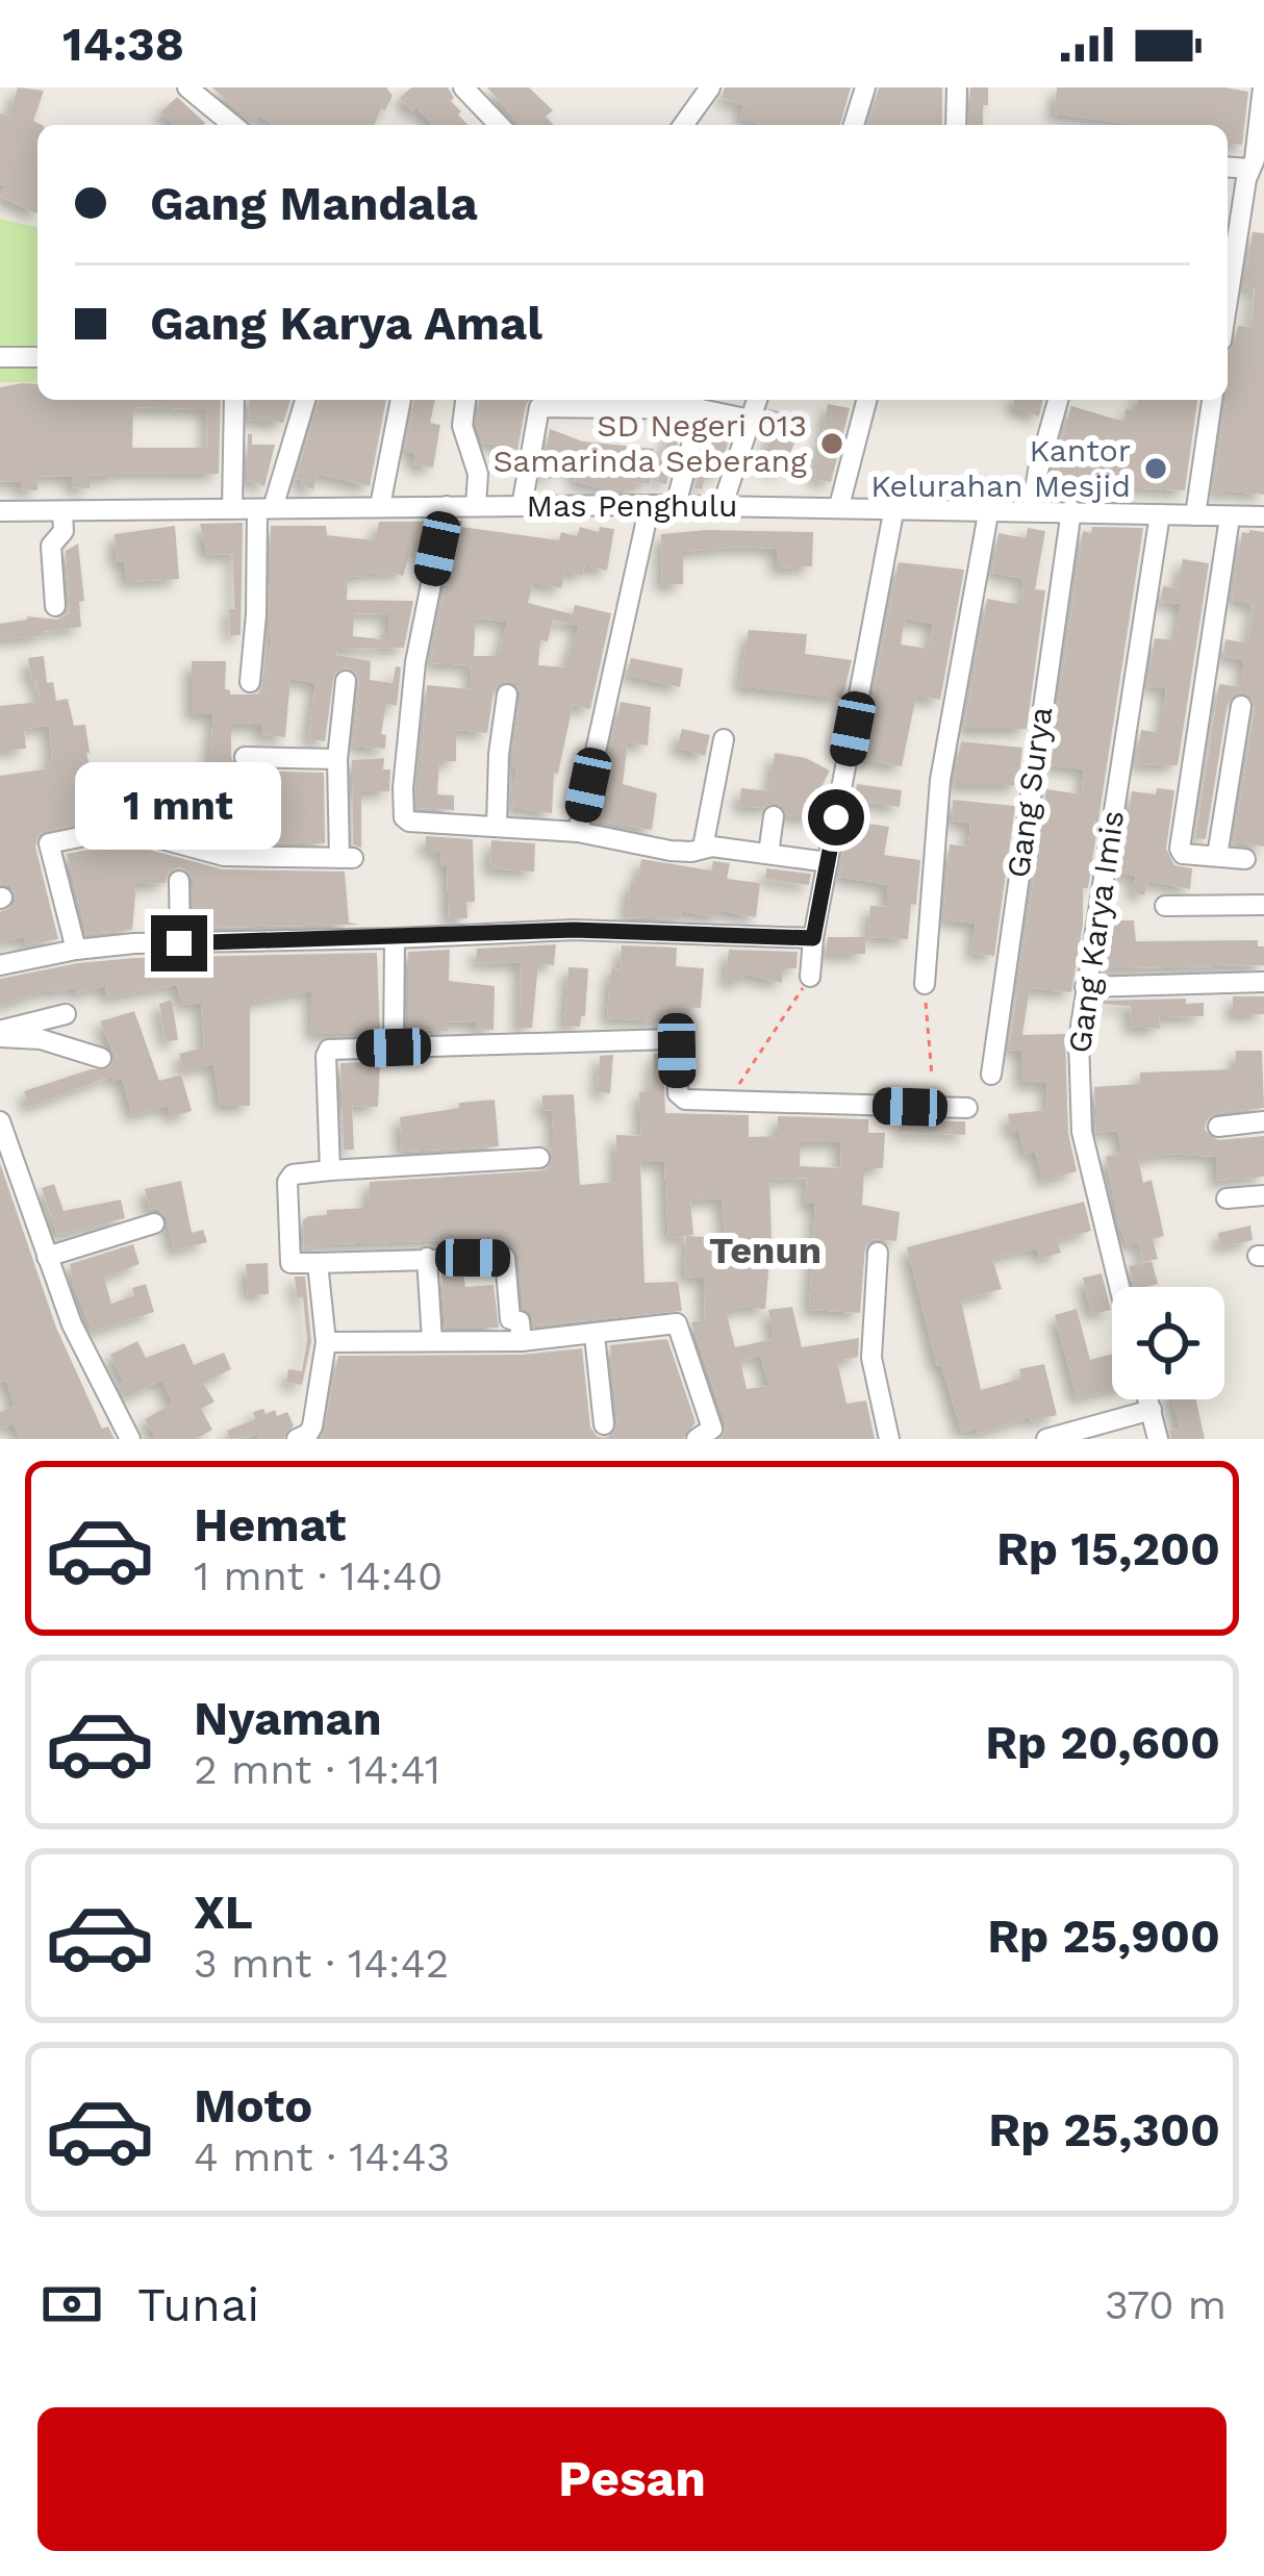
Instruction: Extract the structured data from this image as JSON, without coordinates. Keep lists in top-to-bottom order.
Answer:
{
  "streets": {
    "street": ["Mas Penghulu", "Gang Surya", "Gang Karya Imis"]
  },
  "crossings": [
    ["Mas Penghulu", "Gang Surya"],
    ["Mas Penghulu", "Gang Karya Imis"]
  ],
  "districts": ["Tenun"],
  "places": ["SD Negeri 013 Samarinda Seberang", "Kantor Kelurahan Mesjid"],
  "page": {
    "status": "14:38",
    "banner": ["Gang Mandala", "Gang Karya Amal"],
    "bubble": "1 mnt",
    "list": [
      {
        "name": "Hemat",
        "note": "1 mnt · 14:40",
        "value": "Rp 15,200"
      },
      {
        "name": "Nyaman",
        "note": "2 mnt · 14:41",
        "value": "Rp 20,600"
      },
      {
        "name": "XL",
        "note": "3 mnt · 14:42",
        "value": "Rp 25,900"
      },
      {
        "name": "Moto",
        "note": "4 mnt · 14:43",
        "value": "Rp 25,300"
      }
    ],
    "pay": ["Tunai", "370 m"],
    "buttons": "Pesan"
  }
}
